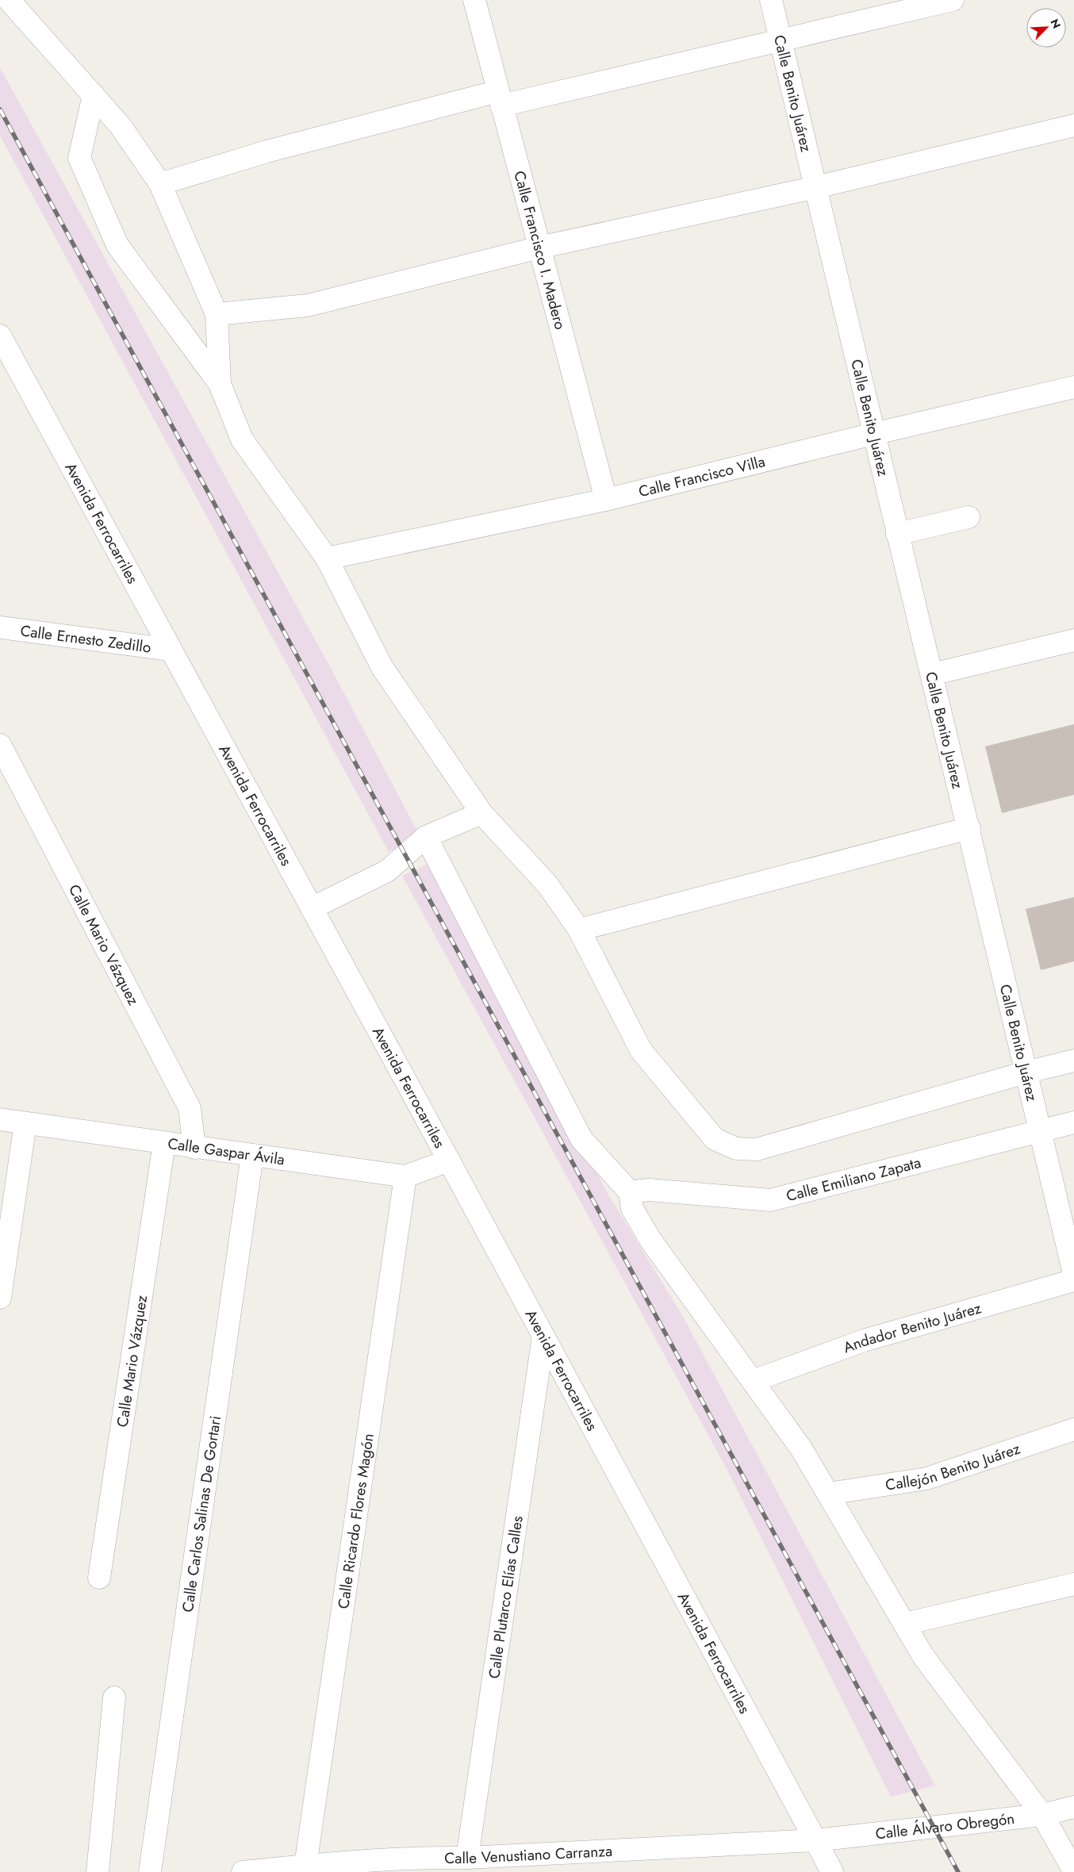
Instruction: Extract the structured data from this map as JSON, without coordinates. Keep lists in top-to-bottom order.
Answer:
{
  "streets": {
    "street": [
      "Calle Benito Juárez",
      "Calle Francisco I. Madero",
      "Calle Francisco Villa",
      "Avenida Ferrocarriles",
      "Calle Ernesto Zedillo",
      "Calle Mario Vázquez",
      "Calle Gaspar Ávila",
      "Calle Emiliano Zapata",
      "Andador Benito Juárez",
      "Callejón Benito Juárez",
      "Calle Carlos Salinas De Gortari",
      "Calle Ricardo Flores Magón",
      "Calle Plutarco Elías Calles",
      "Calle Álvaro Obregón",
      "Calle Venustiano Carranza"
    ]
  },
  "crossings": [
    ["Calle Benito Juárez", "Calle Francisco Villa"],
    ["Calle Benito Juárez", "Calle Emiliano Zapata"],
    ["Calle Francisco I. Madero", "Calle Francisco Villa"],
    ["Avenida Ferrocarriles", "Calle Ernesto Zedillo"],
    ["Avenida Ferrocarriles", "Calle Gaspar Ávila"],
    ["Avenida Ferrocarriles", "Calle Plutarco Elías Calles"],
    ["Avenida Ferrocarriles", "Calle Álvaro Obregón"],
    ["Avenida Ferrocarriles", "Calle Venustiano Carranza"],
    ["Calle Mario Vázquez", "Calle Gaspar Ávila"],
    ["Calle Gaspar Ávila", "Calle Carlos Salinas De Gortari"],
    ["Calle Gaspar Ávila", "Calle Ricardo Flores Magón"],
    ["Calle Ricardo Flores Magón", "Calle Venustiano Carranza"],
    ["Calle Plutarco Elías Calles", "Calle Venustiano Carranza"],
    ["Calle Álvaro Obregón", "Calle Venustiano Carranza"]
  ],
  "north": "top right"
}
